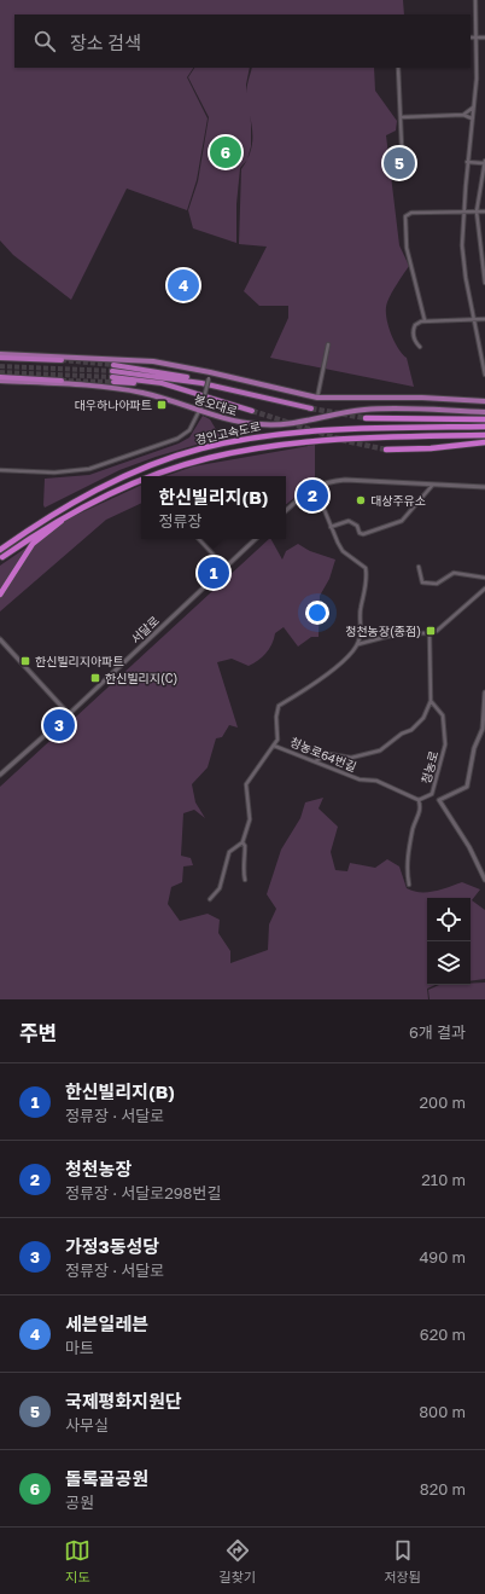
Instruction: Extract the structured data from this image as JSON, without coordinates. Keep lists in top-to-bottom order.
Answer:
{
  "streets": {
    "highway": ["봉오대로", "경인고속도로"],
    "street": ["서달로", "청농로64번길", "청농로"]
  },
  "crossings": [
    ["청농로64번길", "청농로"]
  ],
  "places": {
    "transit": [
      "대우하나아파트",
      "청천농장(종점)",
      "한신빌리지아파트",
      "한신빌리지(C)"
    ],
    "other": ["대상주유소"]
  },
  "page": {
    "search": "장소 검색",
    "pins": [
      "6",
      "5",
      "4",
      "2",
      "1",
      "3"
    ],
    "popup": ["한신빌리지(B)", "정류장"],
    "heading": ["주변", "6개 결과"],
    "list": [
      {
        "mark": "1",
        "name": "한신빌리지(B)",
        "note": "정류장 · 서달로",
        "value": "200 m"
      },
      {
        "mark": "2",
        "name": "청천농장",
        "note": "정류장 · 서달로298번길",
        "value": "210 m"
      },
      {
        "mark": "3",
        "name": "가정3동성당",
        "note": "정류장 · 서달로",
        "value": "490 m"
      },
      {
        "mark": "4",
        "name": "세븐일레븐",
        "note": "마트",
        "value": "620 m"
      },
      {
        "mark": "5",
        "name": "국제평화지원단",
        "note": "사무실",
        "value": "800 m"
      },
      {
        "mark": "6",
        "name": "돌록골공원",
        "note": "공원",
        "value": "820 m"
      }
    ],
    "nav": ["지도", "길찾기", "저장됨"]
  }
}
